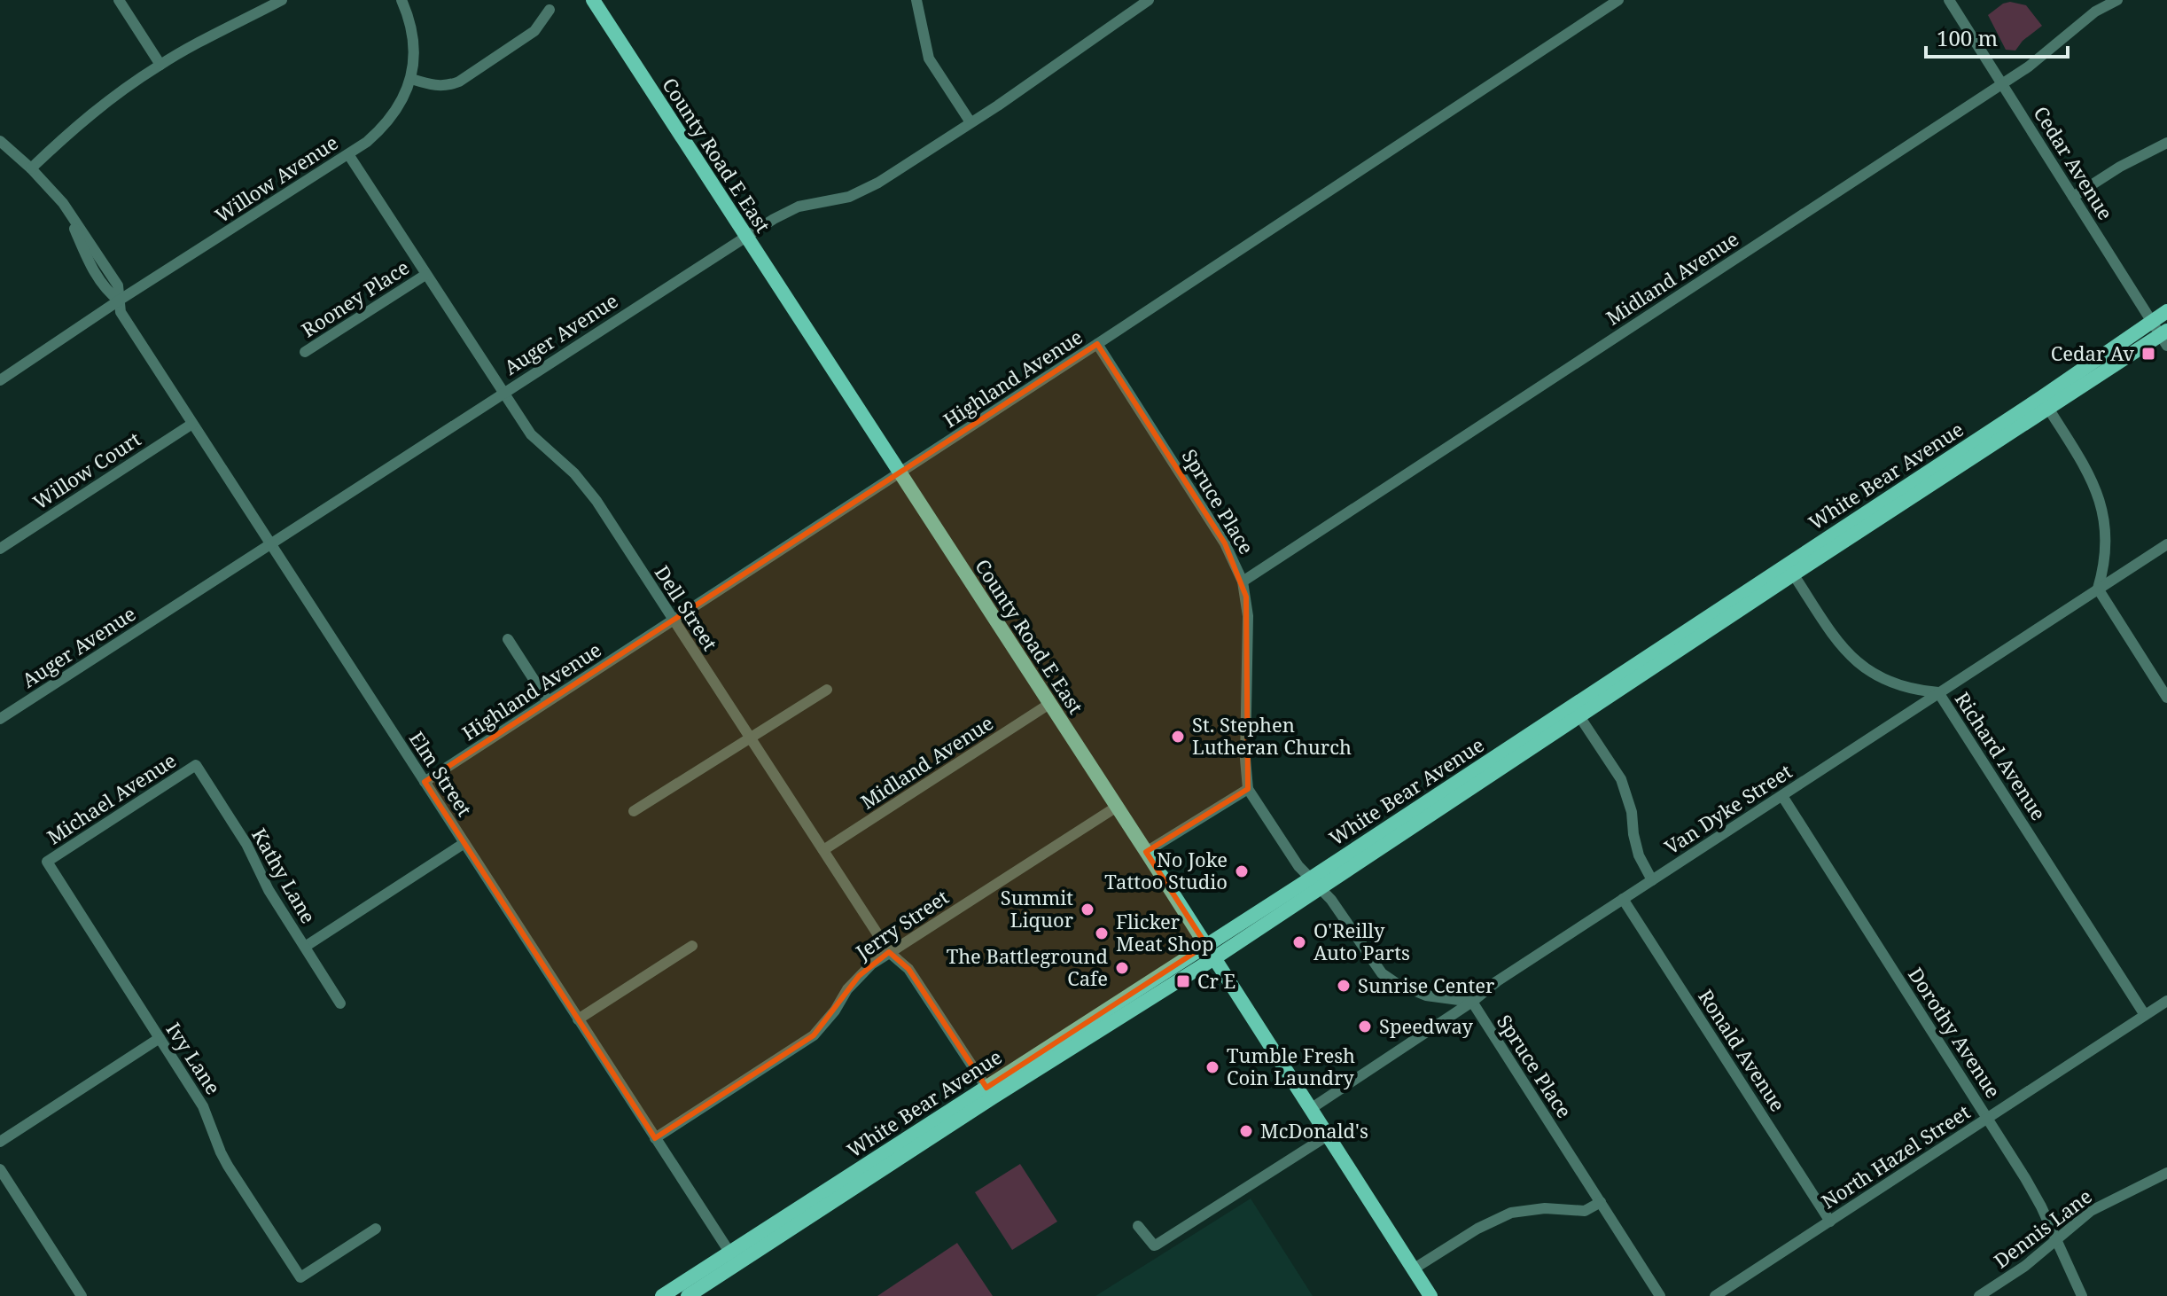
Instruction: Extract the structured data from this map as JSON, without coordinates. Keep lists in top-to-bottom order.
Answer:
{
  "streets": {
    "main road": ["County Road E East", "White Bear Avenue"],
    "street": [
      "Cedar Avenue",
      "Willow Avenue",
      "Midland Avenue",
      "Rooney Place",
      "Auger Avenue",
      "Highland Avenue",
      "Willow Court",
      "Spruce Place",
      "Dell Street",
      "Richard Avenue",
      "Elm Street",
      "Michael Avenue",
      "Van Dyke Street",
      "Kathy Lane",
      "Jerry Street",
      "Dorothy Avenue",
      "Ronald Avenue",
      "Ivy Lane",
      "North Hazel Street",
      "Dennis Lane"
    ]
  },
  "crossings": [
    ["County Road E East", "Midland Avenue"],
    ["County Road E East", "Auger Avenue"],
    ["County Road E East", "Highland Avenue"],
    ["County Road E East", "White Bear Avenue"],
    ["County Road E East", "Van Dyke Street"],
    ["County Road E East", "Jerry Street"],
    ["Cedar Avenue", "Midland Avenue"],
    ["Cedar Avenue", "White Bear Avenue"],
    ["Willow Avenue", "Dell Street"],
    ["Willow Avenue", "Elm Street"],
    ["Midland Avenue", "Spruce Place"],
    ["Midland Avenue", "Dell Street"],
    ["Rooney Place", "Dell Street"],
    ["Auger Avenue", "Dell Street"],
    ["Auger Avenue", "Elm Street"],
    ["Highland Avenue", "Spruce Place"],
    ["Highland Avenue", "Dell Street"],
    ["Highland Avenue", "Elm Street"],
    ["Willow Court", "Elm Street"],
    ["White Bear Avenue", "Spruce Place"],
    ["White Bear Avenue", "Dell Street"],
    ["White Bear Avenue", "Richard Avenue"],
    ["White Bear Avenue", "Elm Street"],
    ["Spruce Place", "Van Dyke Street"],
    ["Dell Street", "Jerry Street"],
    ["Richard Avenue", "Van Dyke Street"],
    ["Richard Avenue", "North Hazel Street"],
    ["Elm Street", "Jerry Street"],
    ["Michael Avenue", "Kathy Lane"],
    ["Michael Avenue", "Ivy Lane"],
    ["Van Dyke Street", "Dorothy Avenue"],
    ["Van Dyke Street", "Ronald Avenue"],
    ["Dorothy Avenue", "North Hazel Street"],
    ["Dorothy Avenue", "Dennis Lane"],
    ["Ronald Avenue", "North Hazel Street"]
  ],
  "places": {
    "transit": ["Cedar Av", "Cr E"],
    "other": [
      "St. Stephen Lutheran Church",
      "No Joke Tattoo Studio",
      "Summit Liquor",
      "Flicker Meat Shop",
      "O'Reilly Auto Parts",
      "The Battleground Cafe",
      "Sunrise Center",
      "Speedway",
      "Tumble Fresh Coin Laundry",
      "McDonald's"
    ]
  },
  "scale_bar": "100 m"
}
